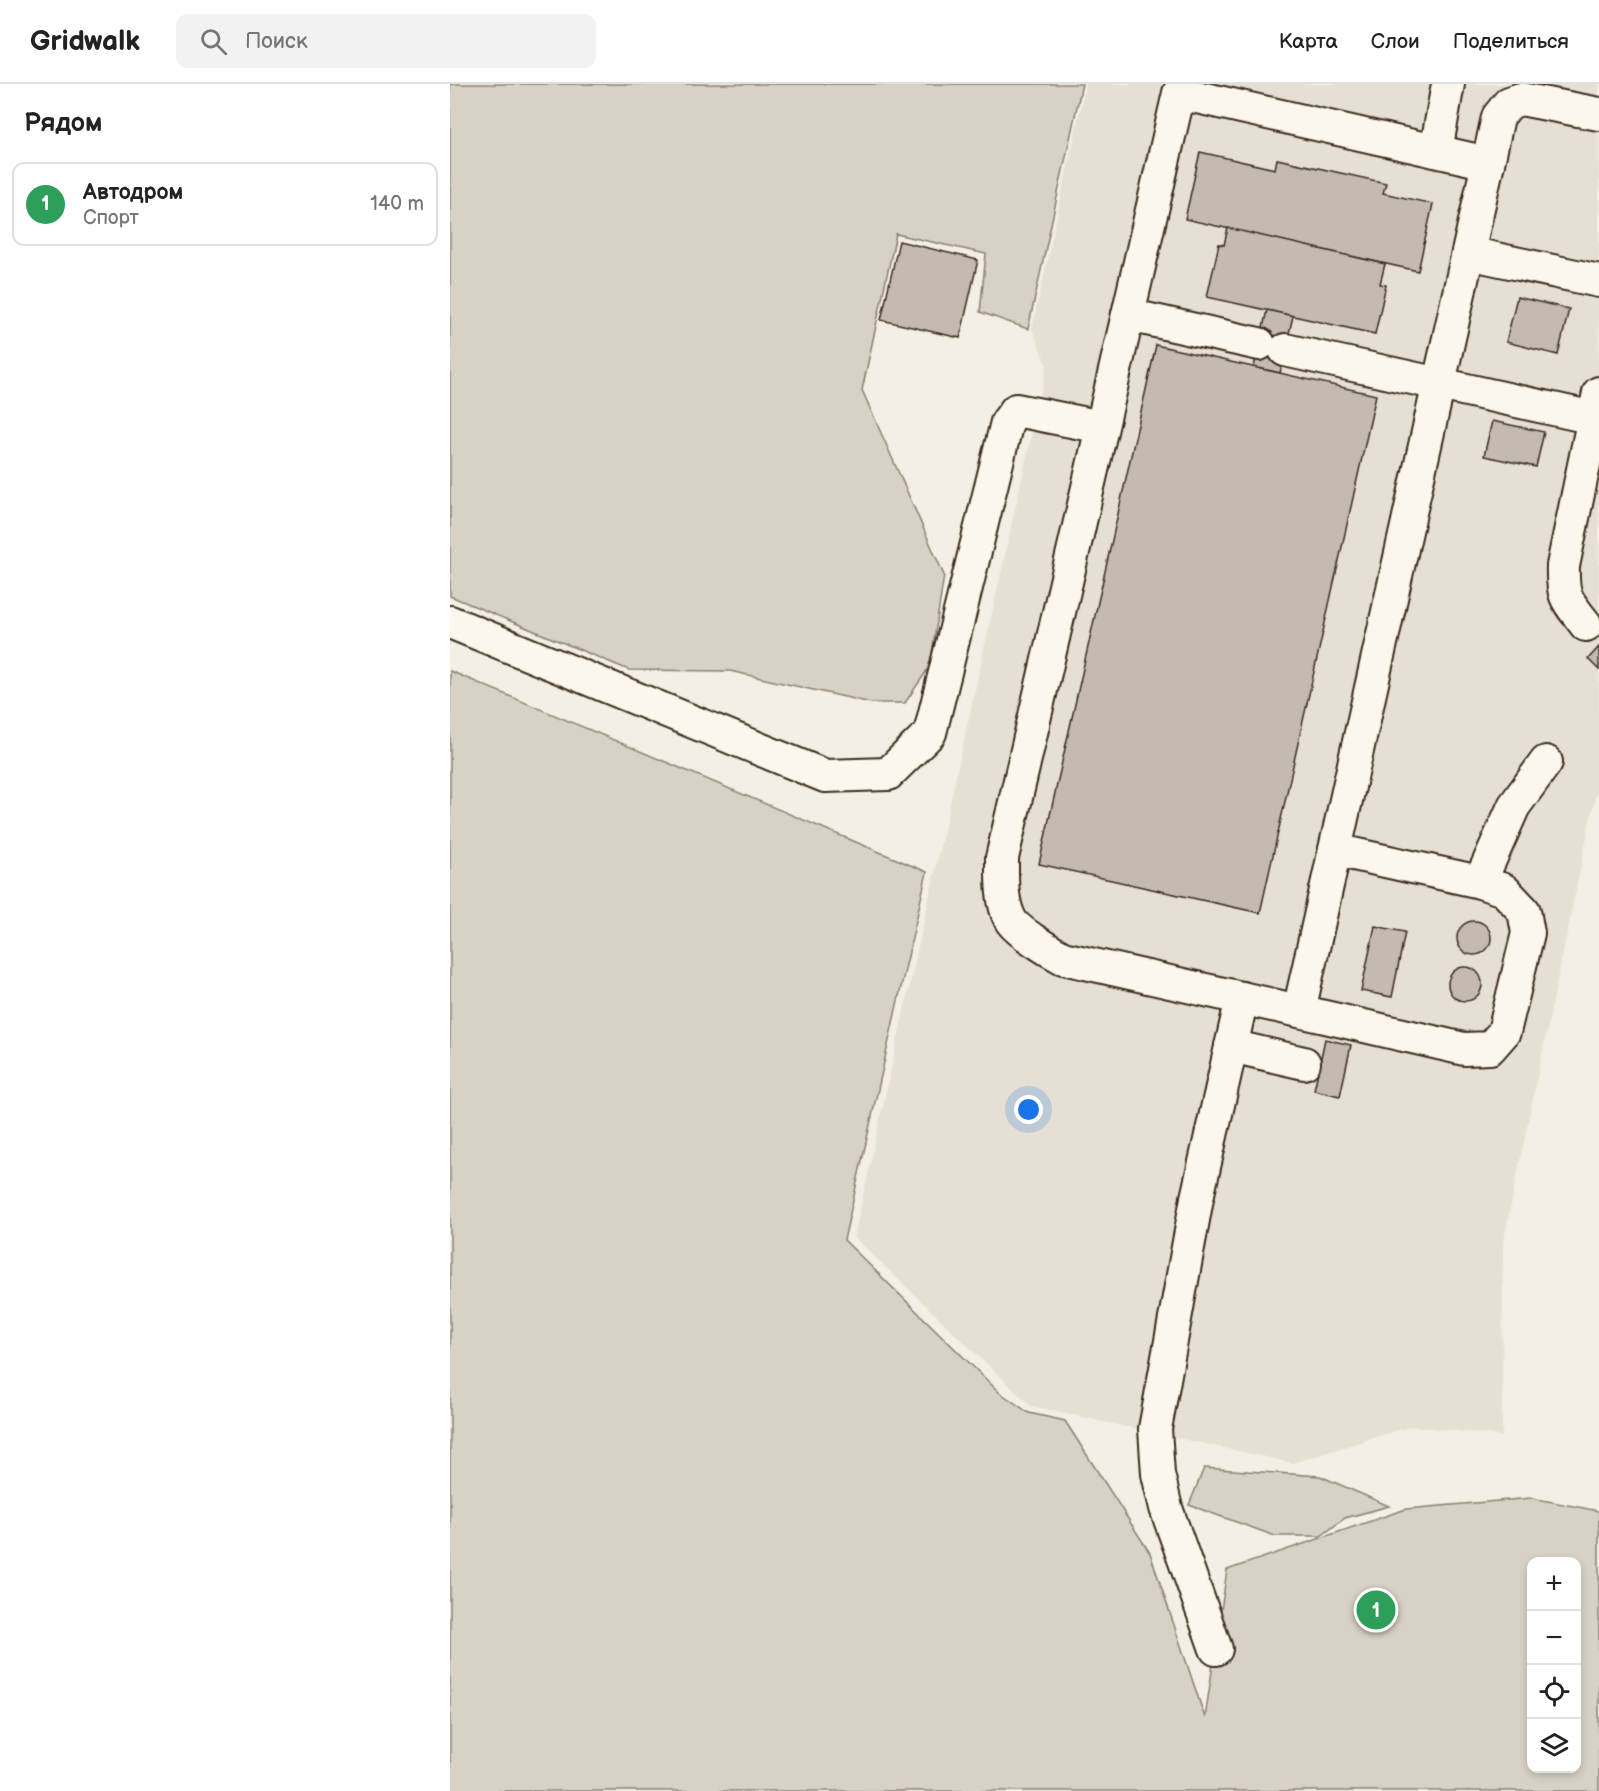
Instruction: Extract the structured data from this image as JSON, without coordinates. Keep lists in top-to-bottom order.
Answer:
{
  "page": {
    "header": "Gridwalk",
    "search": "Поиск",
    "nav": ["Карта", "Слои", "Поделиться"],
    "heading": "Рядом",
    "list": [
      {
        "mark": "1",
        "name": "Автодром",
        "note": "Спорт",
        "value": "140 m"
      }
    ],
    "map_buttons": ["+", "−"],
    "pins": "1"
  }
}
